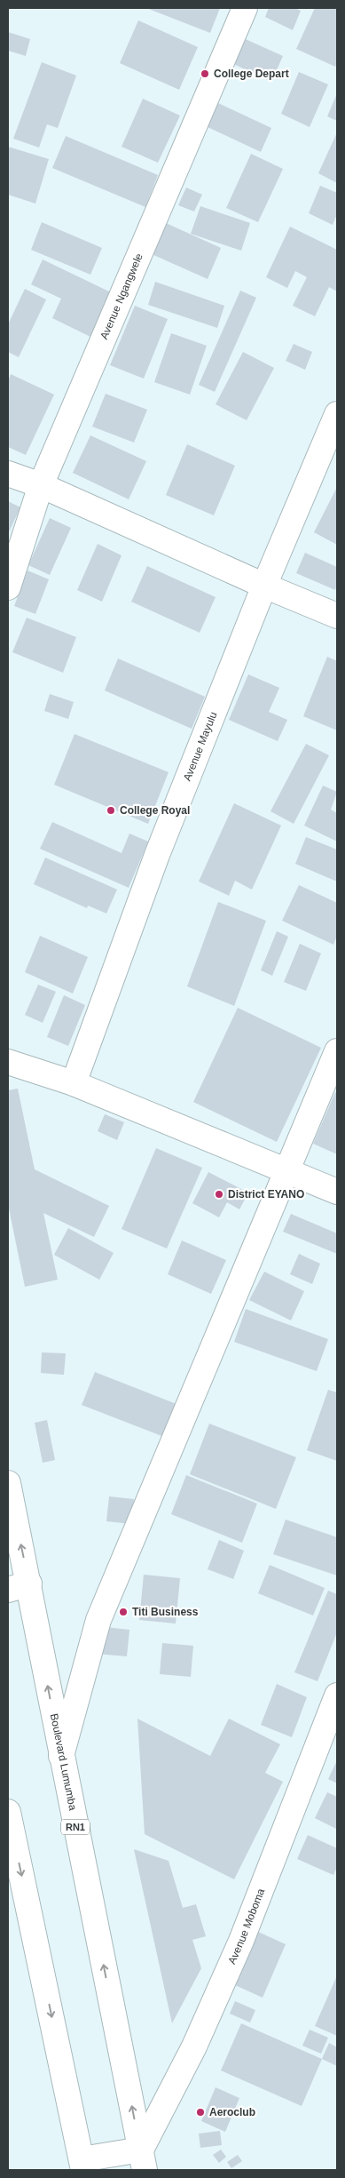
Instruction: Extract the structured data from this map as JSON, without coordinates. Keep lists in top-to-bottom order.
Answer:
{
  "streets": {
    "main road": [
      "Avenue Ngangwele",
      "Avenue Mayulu",
      "Boulevard Lumumba",
      "RN1",
      "Avenue Moboma"
    ]
  },
  "crossings": [
    ["Boulevard Lumumba", "Avenue Moboma"]
  ],
  "places": [
    "College Depart",
    "College Royal",
    "District EYANO",
    "Titi Business",
    "Aeroclub"
  ]
}
